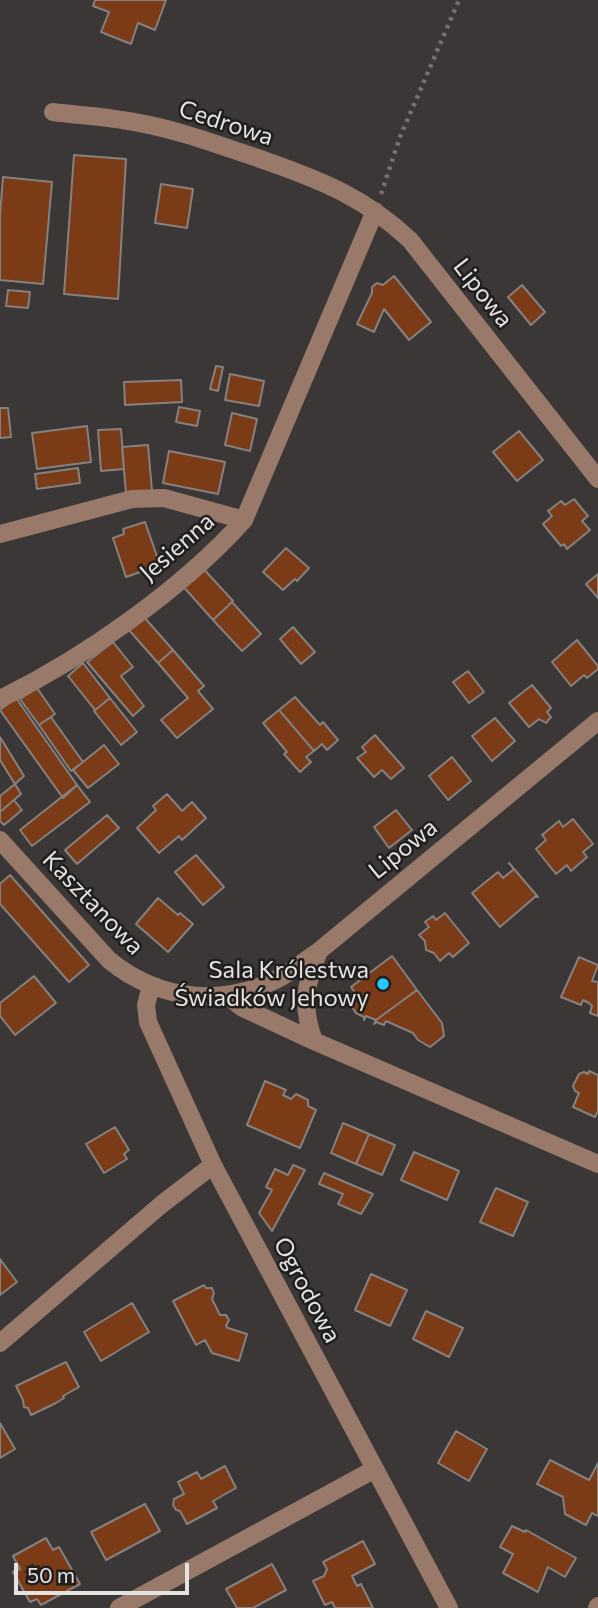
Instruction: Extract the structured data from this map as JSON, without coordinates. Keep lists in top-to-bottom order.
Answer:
{
  "streets": {
    "street": [
      "Cedrowa",
      "Lipowa",
      "Jesienna",
      "Kasztanowa",
      "Ogrodowa"
    ]
  },
  "crossings": [
    ["Cedrowa", "Lipowa"],
    ["Lipowa", "Kasztanowa"],
    ["Kasztanowa", "Ogrodowa"]
  ],
  "places": ["Sala Królestwa Świadków Jehowy"],
  "scale_bar": "50 m"
}
